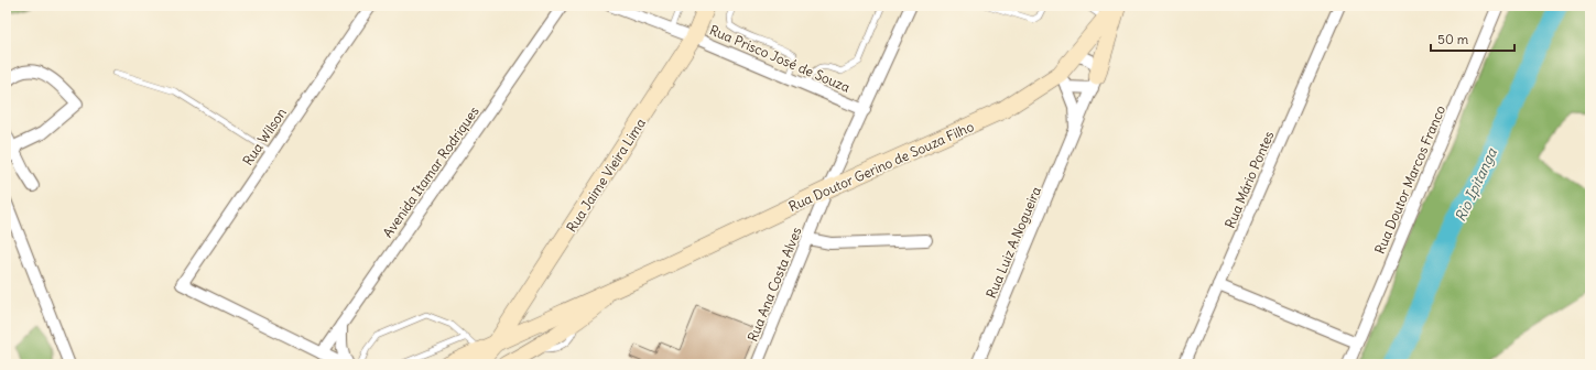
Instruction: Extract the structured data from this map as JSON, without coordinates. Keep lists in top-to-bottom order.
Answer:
{
  "streets": {
    "main road": ["Rua Doutor Gerino de Souza Filho", "Rua Jaime Vieira Lima"],
    "street": [
      "Rua Prisco José de Souza",
      "Rua Wilson",
      "Avenida Itamar Rodriques",
      "Rua Mário Pontes",
      "Rua Doutor Marcos Franco",
      "Rua Luiz A.Nogueira",
      "Rua Ana Costa Alves"
    ]
  },
  "crossings": [
    ["Rua Prisco José de Souza", "Rua Jaime Vieira Lima"],
    ["Rua Prisco José de Souza", "Rua Ana Costa Alves"],
    ["Rua Wilson", "Avenida Itamar Rodriques"],
    ["Rua Doutor Gerino de Souza Filho", "Rua Jaime Vieira Lima"],
    ["Rua Doutor Gerino de Souza Filho", "Rua Luiz A.Nogueira"],
    ["Rua Doutor Gerino de Souza Filho", "Rua Ana Costa Alves"]
  ],
  "water": ["Rio Ipitanga"],
  "scale_bar": "50 m"
}
